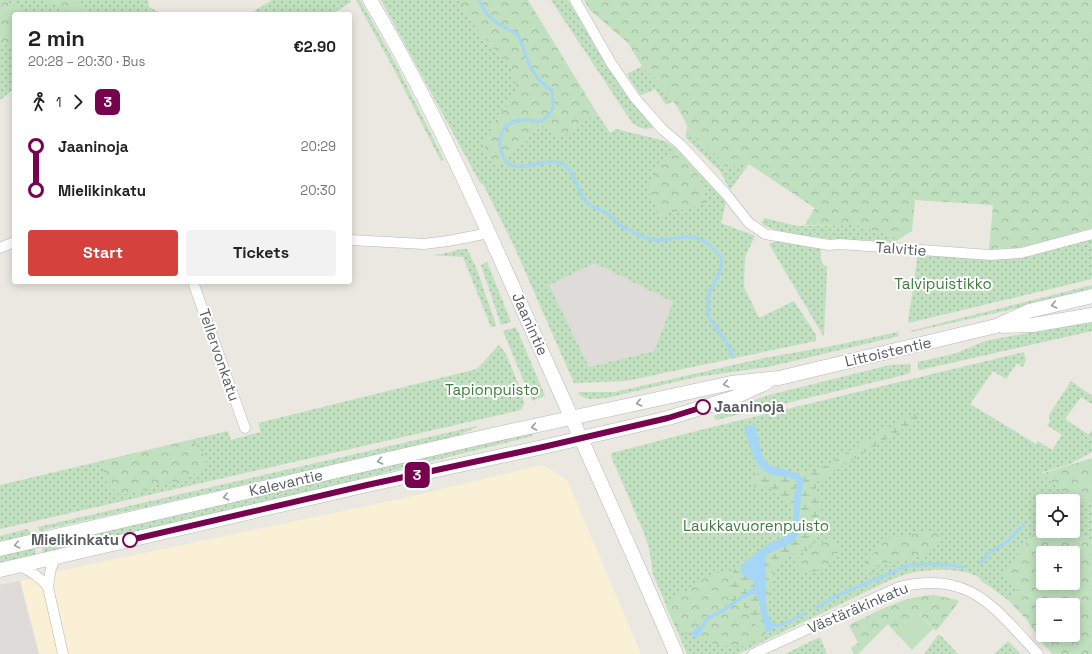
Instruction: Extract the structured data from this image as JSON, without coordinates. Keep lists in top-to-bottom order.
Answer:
{
  "streets": {
    "main road": ["Jaanintie", "Littoistentie", "Kalevantie"],
    "street": ["Talvitie", "Tellervonkatu", "Västäräkinkatu"]
  },
  "crossings": [
    ["Jaanintie", "Littoistentie"],
    ["Jaanintie", "Kalevantie"],
    ["Littoistentie", "Kalevantie"]
  ],
  "parks": ["Talvipuistikko", "Tapionpuisto", "Laukkavuorenpuisto"],
  "places": ["Jaaninoja", "Mielikinkatu"],
  "lines": ["bus line 3"],
  "page": {
    "on_map": "3",
    "heading": ["2 min", "20:28 – 20:30 · Bus", "€2.90"],
    "legs": ["1", "3"],
    "list": [
      {
        "name": "Jaaninoja",
        "value": "20:29"
      },
      {
        "name": "Mielikinkatu",
        "value": "20:30"
      }
    ],
    "buttons": ["Start", "Tickets"],
    "map_buttons": ["+", "−"]
  }
}
